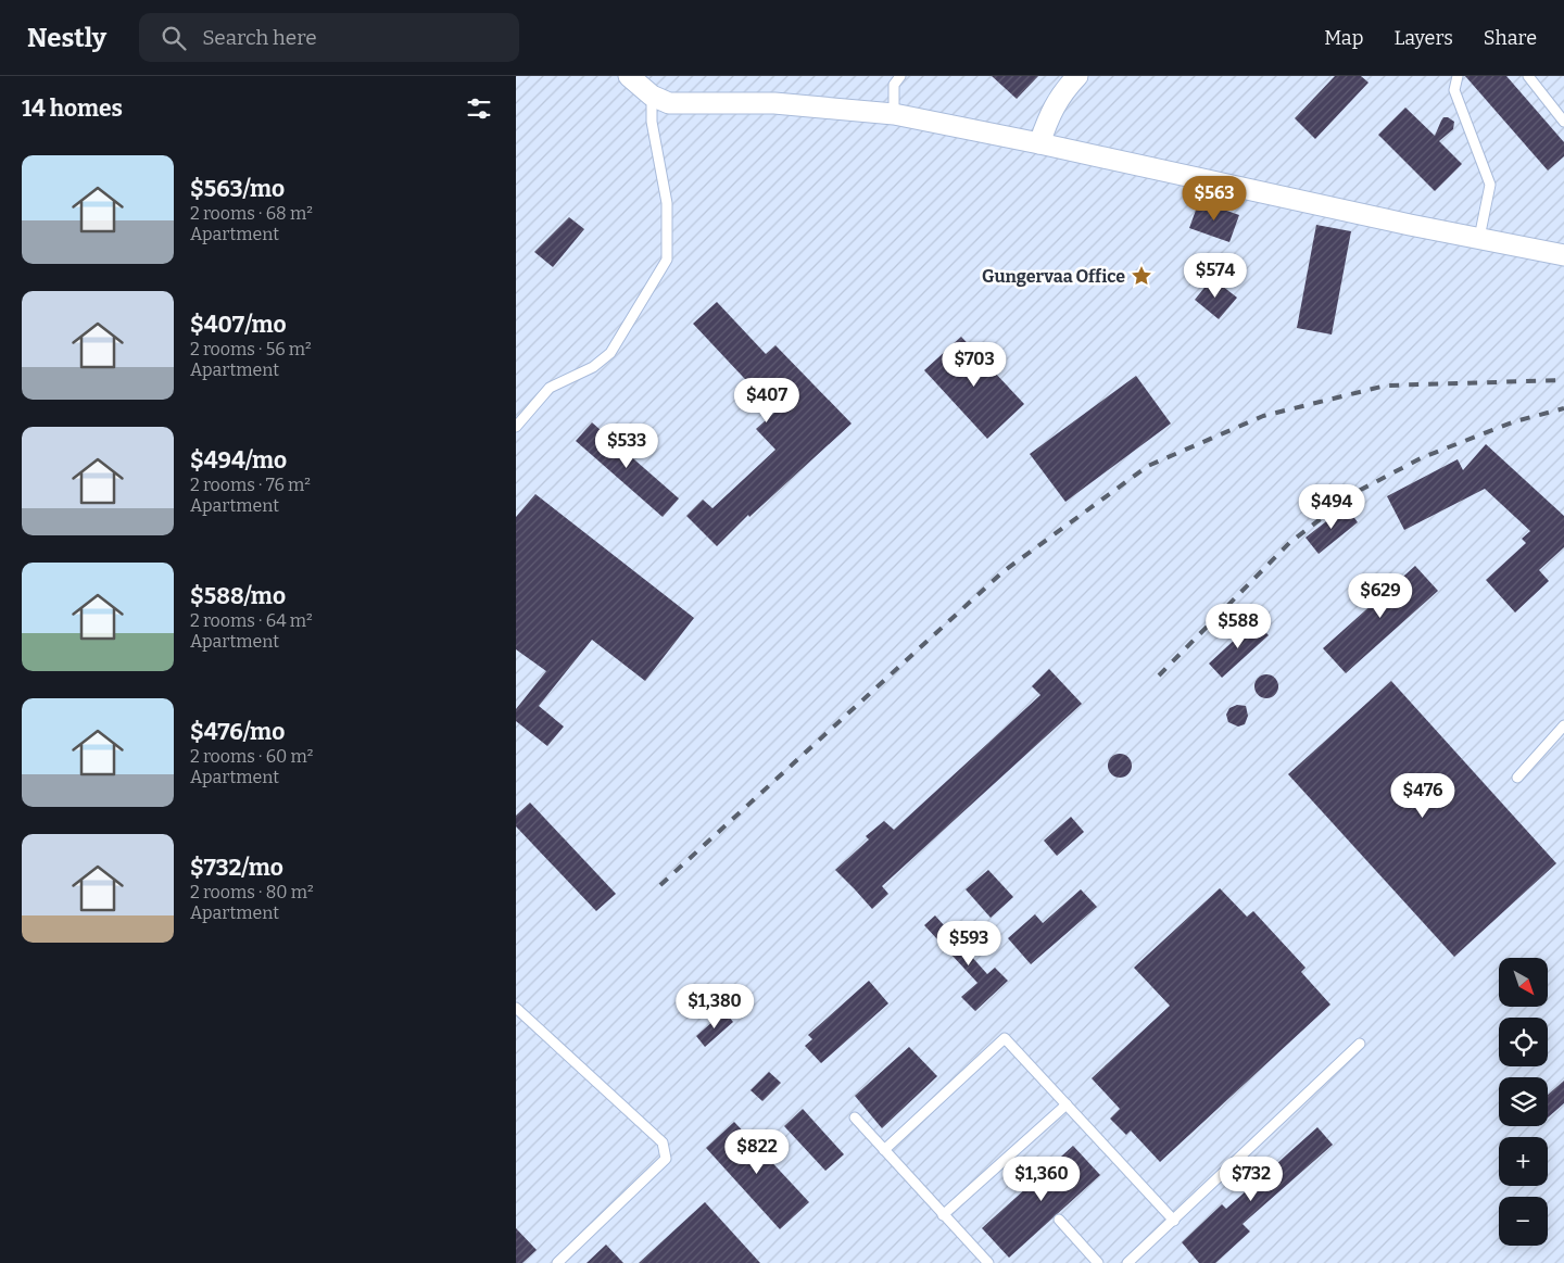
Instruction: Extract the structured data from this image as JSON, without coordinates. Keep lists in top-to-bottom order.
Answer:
{
  "places": {
    "place": ["Gungervaa Office"]
  },
  "north": "bottom right",
  "page": {
    "header": "Nestly",
    "search": "Search here",
    "nav": ["Map", "Layers", "Share"],
    "heading": "14 homes",
    "list": [
      {
        "name": "$563/mo",
        "note": "2 rooms · 68 m² · Apartment"
      },
      {
        "name": "$407/mo",
        "note": "2 rooms · 56 m² · Apartment"
      },
      {
        "name": "$494/mo",
        "note": "2 rooms · 76 m² · Apartment"
      },
      {
        "name": "$588/mo",
        "note": "2 rooms · 64 m² · Apartment"
      },
      {
        "name": "$476/mo",
        "note": "2 rooms · 60 m² · Apartment"
      },
      {
        "name": "$732/mo",
        "note": "2 rooms · 80 m² · Apartment"
      }
    ],
    "price": [
      "$563",
      "$574",
      "$703",
      "$407",
      "$533",
      "$494",
      "$629",
      "$588",
      "$476",
      "$593",
      "$1,380",
      "$822",
      "$1,360",
      "$732"
    ],
    "map_buttons": ["+", "−"]
  }
}
